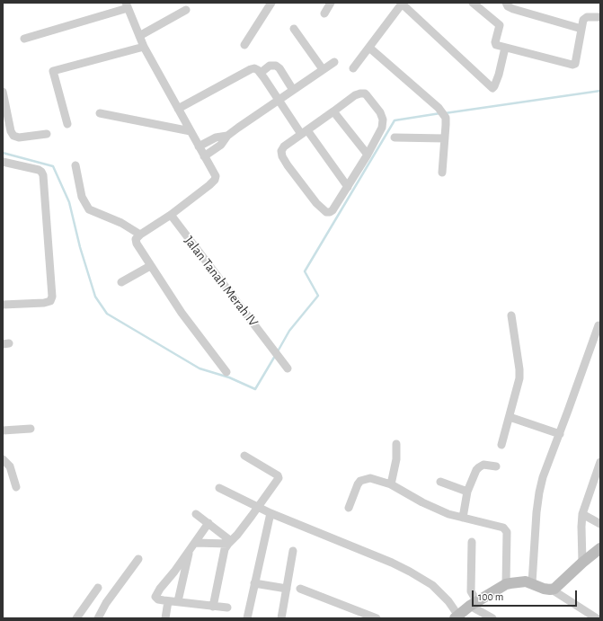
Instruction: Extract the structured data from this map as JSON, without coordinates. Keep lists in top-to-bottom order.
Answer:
{
  "streets": {
    "street": ["Jalan Tanah Merah IV"]
  },
  "scale_bar": "100 m"
}
